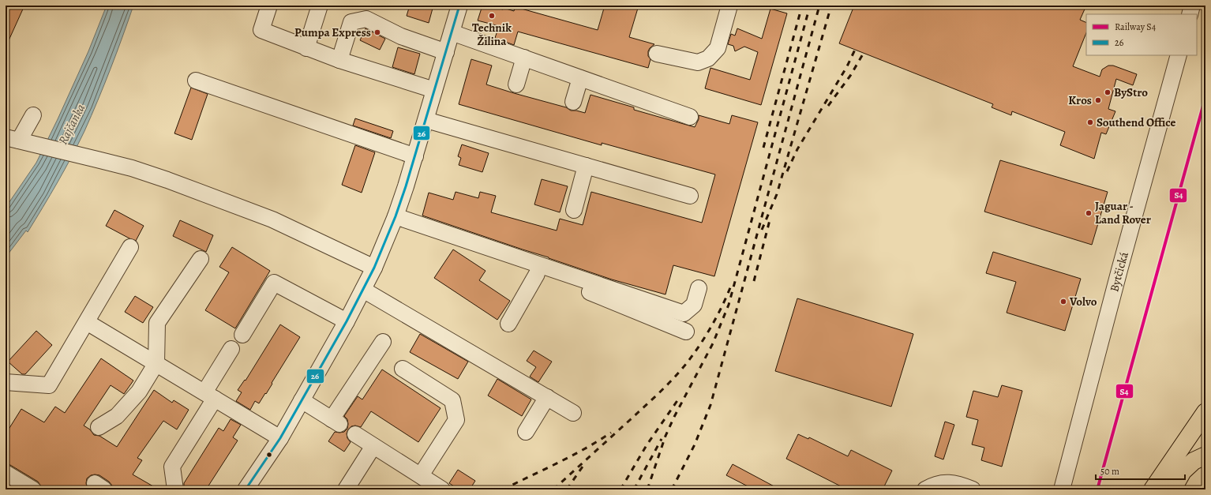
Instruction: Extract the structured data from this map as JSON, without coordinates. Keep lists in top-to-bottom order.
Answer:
{
  "streets": {
    "street": ["Bytčická"]
  },
  "water": ["Rajčanka"],
  "places": [
    "Technik Žilina",
    "Pumpa Express",
    "ByStro",
    "Kros",
    "Southend Office",
    "Jaguar - Land Rover",
    "Volvo"
  ],
  "lines": ["transit line 26", "rail line S4"],
  "legend": ["Railway S4", "26"],
  "scale_bar": "50 m"
}
